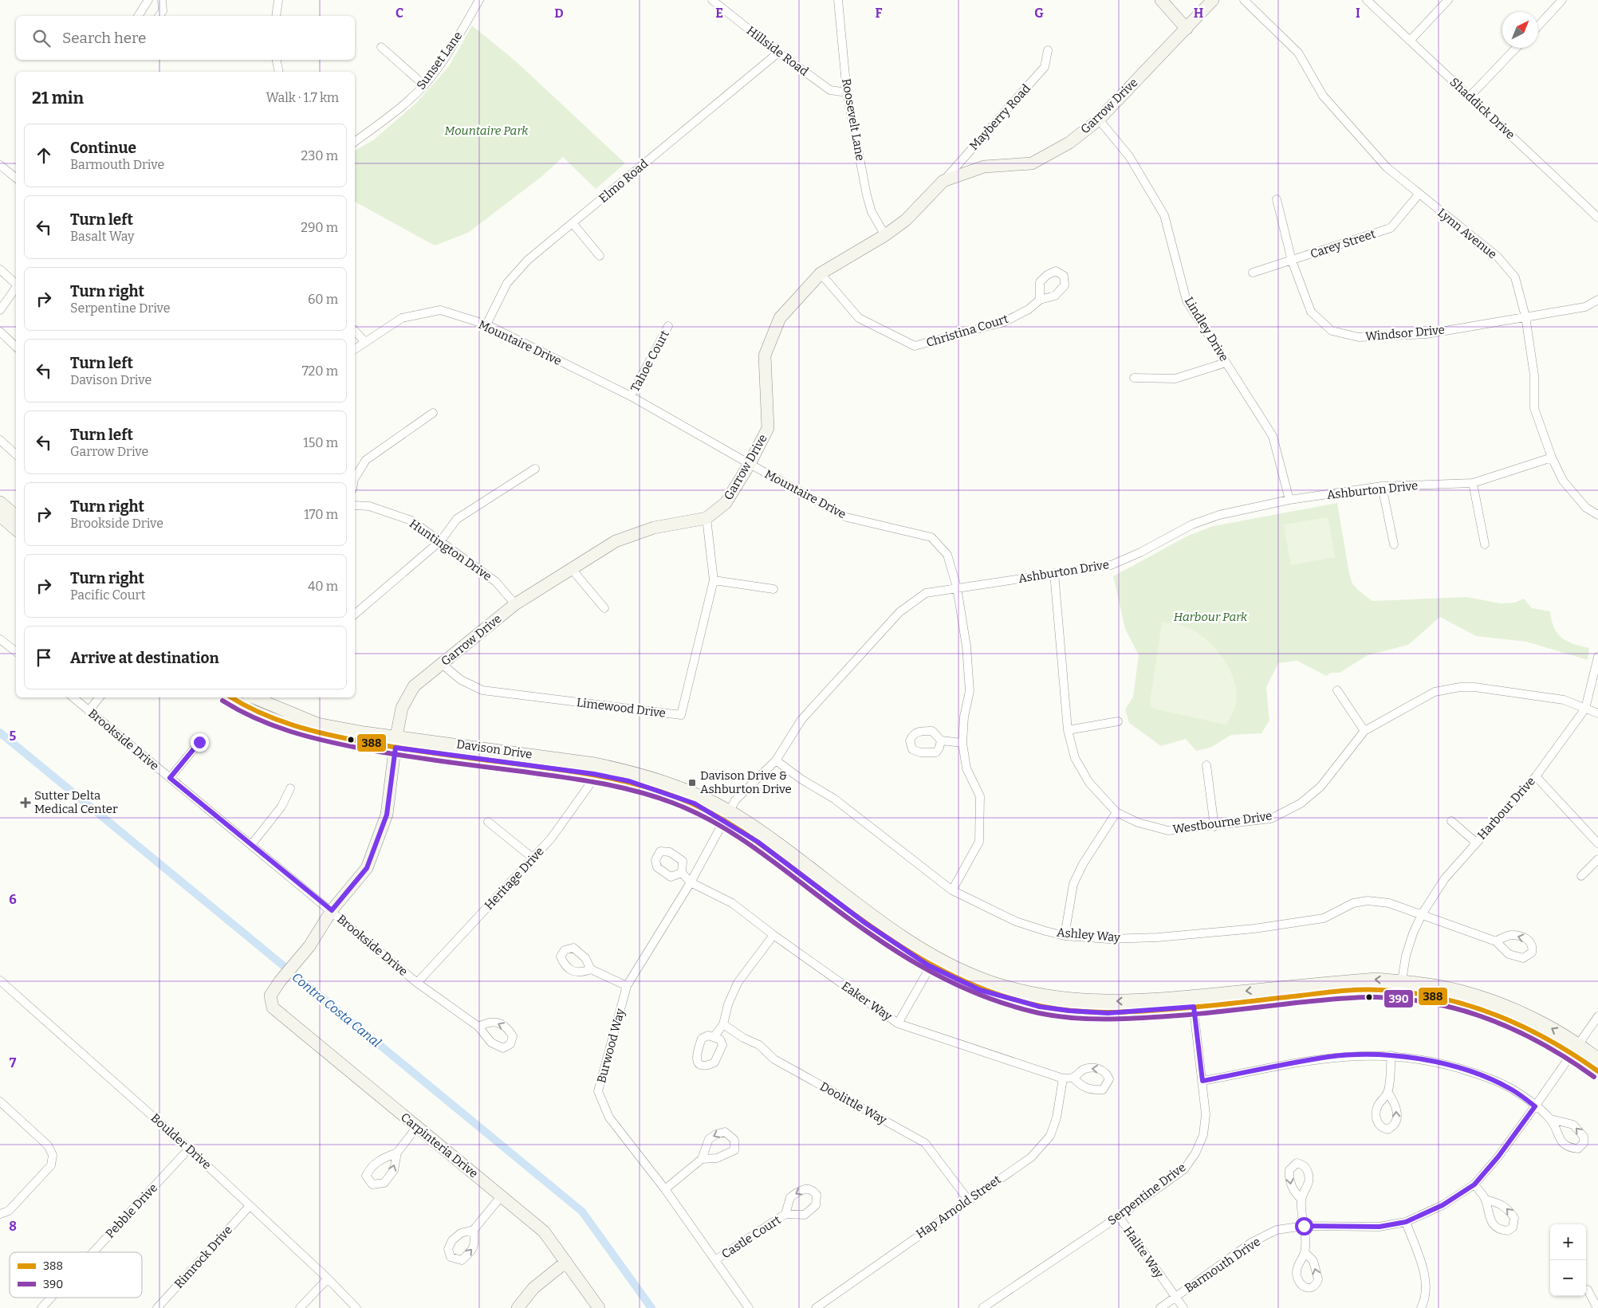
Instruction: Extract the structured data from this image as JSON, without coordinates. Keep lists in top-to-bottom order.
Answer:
{
  "streets": {
    "street": [
      "Hillside Road",
      "Sunset Lane",
      "Garrow Drive",
      "Shaddick Drive",
      "Mayberry Road",
      "Roosevelt Lane",
      "Elmo Road",
      "Lynn Avenue",
      "Carey Street",
      "Lindley Drive",
      "Christina Court",
      "Windsor Drive",
      "Mountaire Drive",
      "Tahoe Court",
      "Ashburton Drive",
      "Huntington Drive",
      "Limewood Drive",
      "Brookside Drive",
      "Davison Drive",
      "Harbour Drive",
      "Westbourne Drive",
      "Heritage Drive",
      "Ashley Way",
      "Eaker Way",
      "Burwood Way",
      "Doolittle Way",
      "Boulder Drive",
      "Carpinteria Drive",
      "Serpentine Drive",
      "Hap Arnold Street",
      "Pebble Drive",
      "Castle Court",
      "Halite Way",
      "Rimrock Drive",
      "Barmouth Drive"
    ]
  },
  "crossings": [
    ["Hillside Road", "Roosevelt Lane"],
    ["Hillside Road", "Elmo Road"],
    ["Garrow Drive", "Mayberry Road"],
    ["Garrow Drive", "Roosevelt Lane"],
    ["Garrow Drive", "Lindley Drive"],
    ["Garrow Drive", "Christina Court"],
    ["Garrow Drive", "Mountaire Drive"],
    ["Garrow Drive", "Huntington Drive"],
    ["Garrow Drive", "Limewood Drive"],
    ["Garrow Drive", "Brookside Drive"],
    ["Garrow Drive", "Davison Drive"],
    ["Garrow Drive", "Carpinteria Drive"],
    ["Elmo Road", "Mountaire Drive"],
    ["Lynn Avenue", "Carey Street"],
    ["Lynn Avenue", "Windsor Drive"],
    ["Lynn Avenue", "Ashburton Drive"],
    ["Carey Street", "Windsor Drive"],
    ["Lindley Drive", "Ashburton Drive"],
    ["Mountaire Drive", "Tahoe Court"],
    ["Mountaire Drive", "Ashburton Drive"],
    ["Mountaire Drive", "Ashley Way"],
    ["Ashburton Drive", "Davison Drive"],
    ["Ashburton Drive", "Westbourne Drive"],
    ["Ashburton Drive", "Ashley Way"],
    ["Ashburton Drive", "Burwood Way"],
    ["Brookside Drive", "Heritage Drive"],
    ["Davison Drive", "Harbour Drive"],
    ["Davison Drive", "Heritage Drive"],
    ["Davison Drive", "Burwood Way"],
    ["Davison Drive", "Serpentine Drive"],
    ["Davison Drive", "Barmouth Drive"],
    ["Harbour Drive", "Westbourne Drive"],
    ["Harbour Drive", "Ashley Way"],
    ["Eaker Way", "Burwood Way"],
    ["Eaker Way", "Hap Arnold Street"],
    ["Burwood Way", "Castle Court"],
    ["Doolittle Way", "Hap Arnold Street"],
    ["Boulder Drive", "Pebble Drive"],
    ["Boulder Drive", "Rimrock Drive"],
    ["Serpentine Drive", "Halite Way"],
    ["Halite Way", "Barmouth Drive"]
  ],
  "water": ["Contra Costa Canal"],
  "parks": ["Mountaire Park", "Harbour Park"],
  "places": {
    "transit": ["Davison Drive & Ashburton Drive"],
    "health": ["Sutter Delta Medical Center"]
  },
  "lines": ["transit line 388", "transit line 390"],
  "legend": ["388", "390"],
  "north": "top right",
  "page": {
    "search": "Search here",
    "heading": ["21 min", "Walk · 1.7 km"],
    "list": [
      ["Continue", "Barmouth Drive", "230 m"],
      ["Turn left", "Basalt Way", "290 m"],
      ["Turn right", "Serpentine Drive", "60 m"],
      ["Turn left", "Davison Drive", "720 m"],
      ["Turn left", "Garrow Drive", "150 m"],
      ["Turn right", "Brookside Drive", "170 m"],
      ["Turn right", "Pacific Court", "40 m"],
      "Arrive at destination"
    ],
    "map_buttons": ["+", "−"]
  },
  "grid": {
    "columns": [
      "C",
      "D",
      "E",
      "F",
      "G",
      "H",
      "I"
    ],
    "rows": [
      "5",
      "6",
      "7",
      "8"
    ]
  }
}
